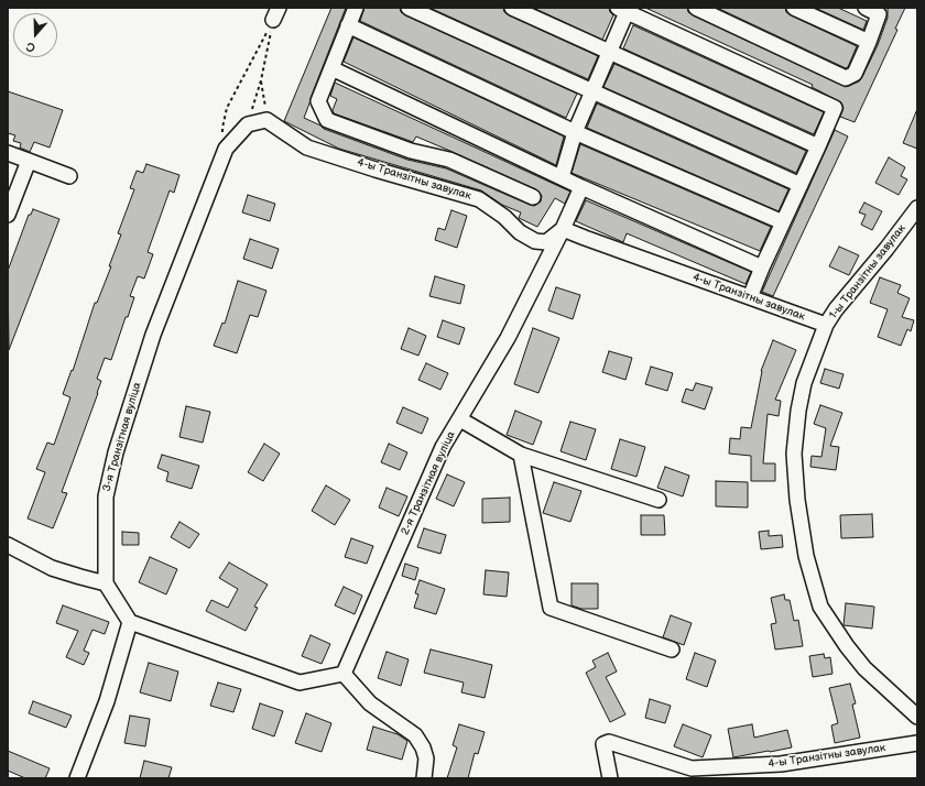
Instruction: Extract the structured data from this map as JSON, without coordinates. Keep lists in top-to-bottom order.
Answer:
{
  "streets": {
    "street": [
      "4-ы Транзітны завулак",
      "1-ы Транзітны завулак",
      "3-я Транзітная вуліца",
      "2-я Транзітная вуліца"
    ]
  },
  "crossings": [
    ["4-ы Транзітны завулак", "1-ы Транзітны завулак"],
    ["4-ы Транзітны завулак", "2-я Транзітная вуліца"]
  ],
  "north": "bottom"
}
